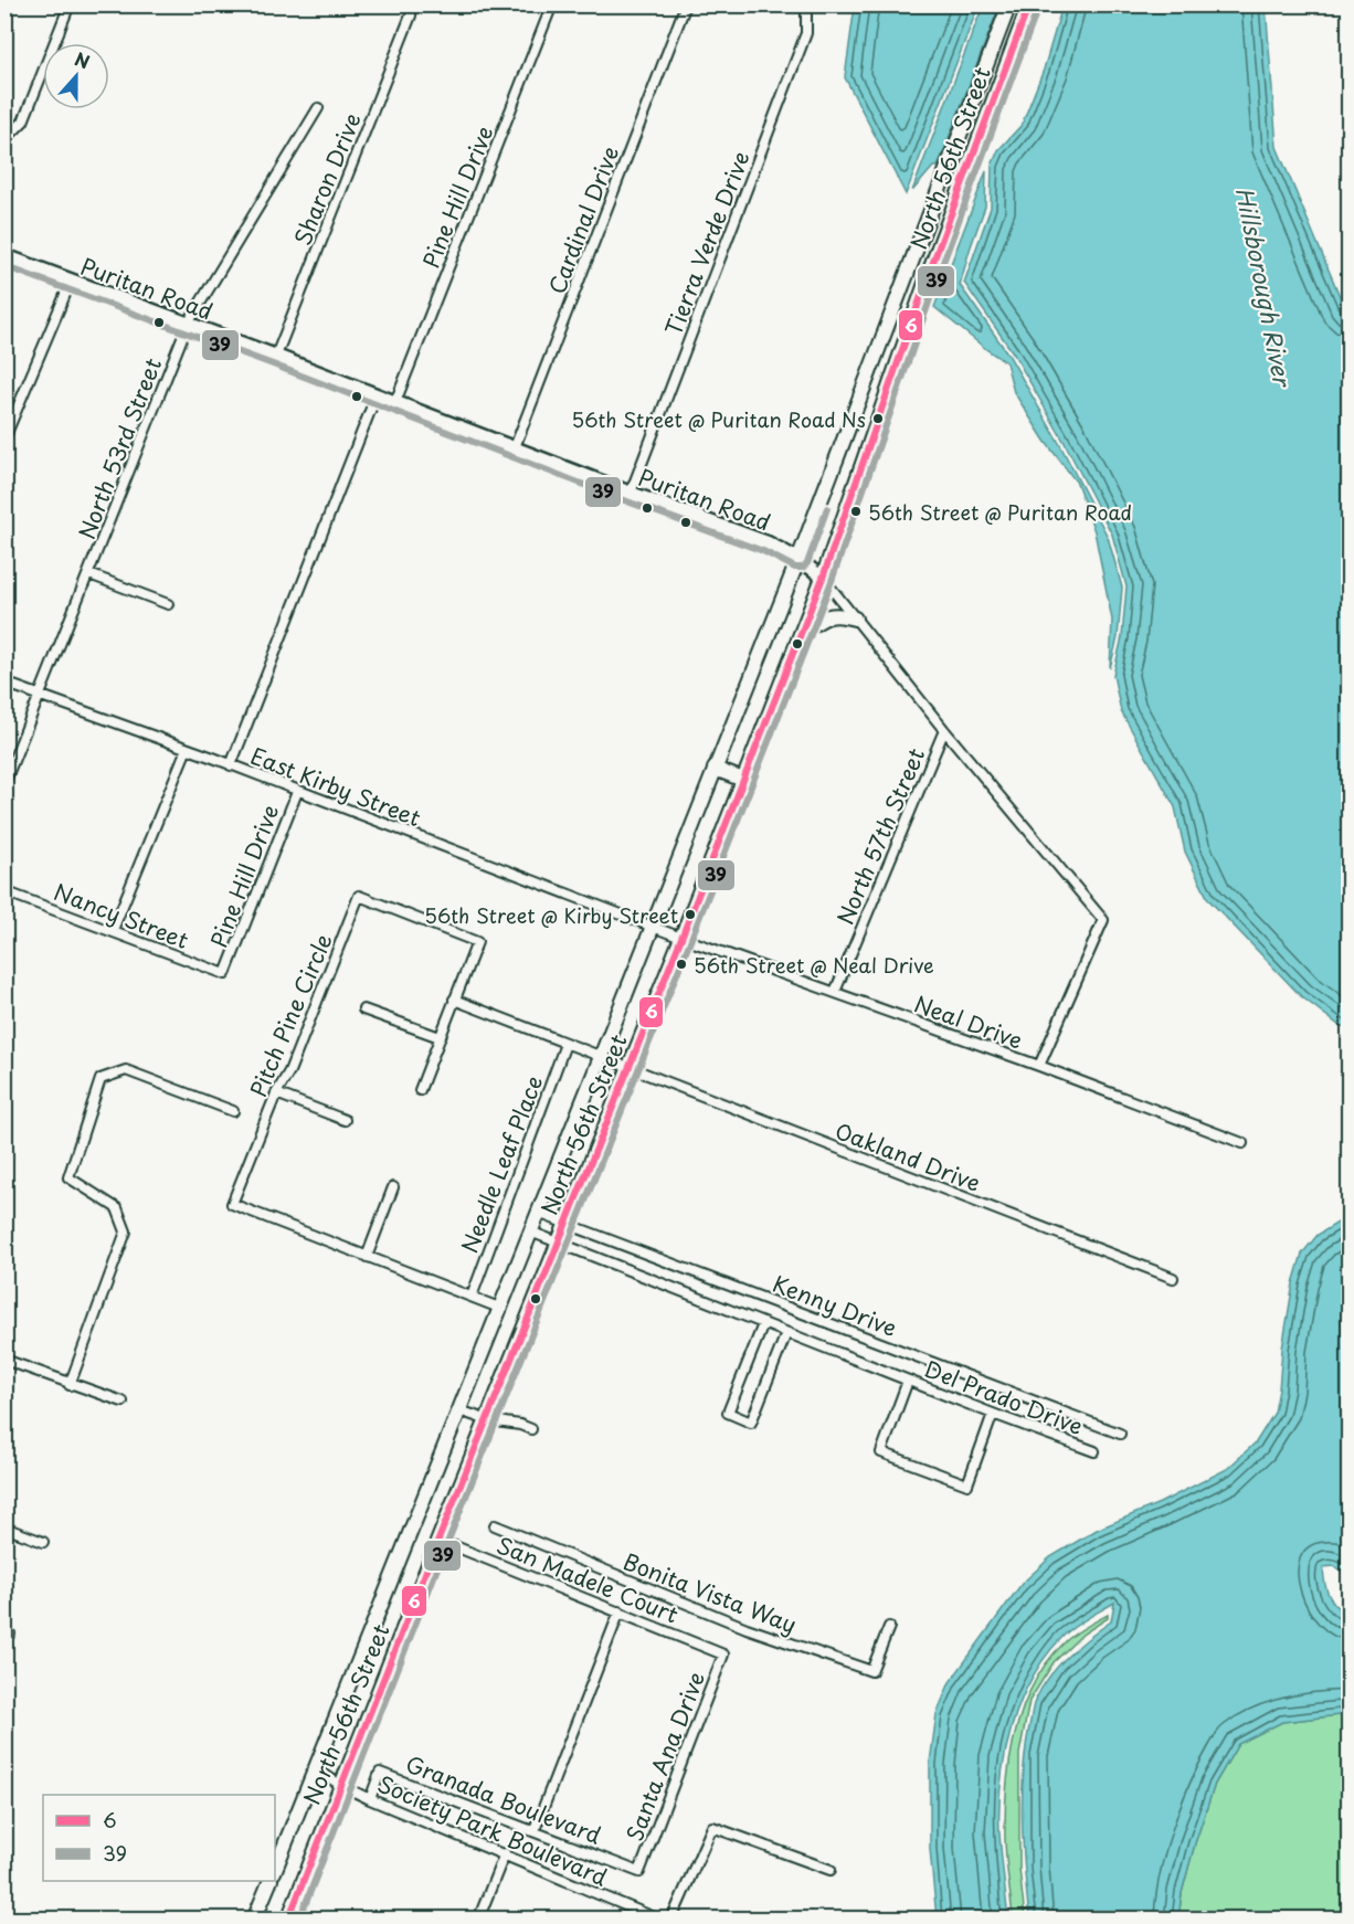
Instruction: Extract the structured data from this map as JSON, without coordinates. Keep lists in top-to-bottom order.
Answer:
{
  "streets": {
    "main road": ["North 56th Street"],
    "street": [
      "Sharon Drive",
      "Pine Hill Drive",
      "Cardinal Drive",
      "Tierra Verde Drive",
      "Puritan Road",
      "North 53rd Street",
      "East Kirby Street",
      "North 57th Street",
      "Nancy Street",
      "Pitch Pine Circle",
      "Neal Drive",
      "Oakland Drive",
      "Needle Leaf Place",
      "Kenny Drive",
      "Del Prado Drive",
      "San Madele Court",
      "Bonita Vista Way",
      "Santa Ana Drive",
      "Granada Boulevard",
      "Society Park Boulevard"
    ]
  },
  "crossings": [
    ["North 56th Street", "Puritan Road"],
    ["North 56th Street", "East Kirby Street"],
    ["North 56th Street", "Pitch Pine Circle"],
    ["North 56th Street", "Neal Drive"],
    ["North 56th Street", "Oakland Drive"],
    ["North 56th Street", "Kenny Drive"],
    ["North 56th Street", "Del Prado Drive"],
    ["North 56th Street", "San Madele Court"],
    ["North 56th Street", "Society Park Boulevard"],
    ["Sharon Drive", "Puritan Road"],
    ["Pine Hill Drive", "Puritan Road"],
    ["Pine Hill Drive", "East Kirby Street"],
    ["Pine Hill Drive", "Nancy Street"],
    ["Cardinal Drive", "Puritan Road"],
    ["Tierra Verde Drive", "Puritan Road"],
    ["Puritan Road", "North 53rd Street"],
    ["Puritan Road", "North 57th Street"],
    ["Puritan Road", "Neal Drive"],
    ["North 53rd Street", "East Kirby Street"],
    ["East Kirby Street", "Neal Drive"],
    ["North 57th Street", "Neal Drive"],
    ["Pitch Pine Circle", "Needle Leaf Place"],
    ["San Madele Court", "Santa Ana Drive"],
    ["Santa Ana Drive", "Granada Boulevard"],
    ["Granada Boulevard", "Society Park Boulevard"]
  ],
  "water": ["Hillsborough River"],
  "places": [
    "56th Street @ Puritan Road Ns",
    "56th Street @ Puritan Road",
    "56th Street @ Kirby Street",
    "56th Street @ Neal Drive"
  ],
  "lines": ["transit line 6", "transit line 39"],
  "legend": ["6", "39"],
  "north": "top"
}
